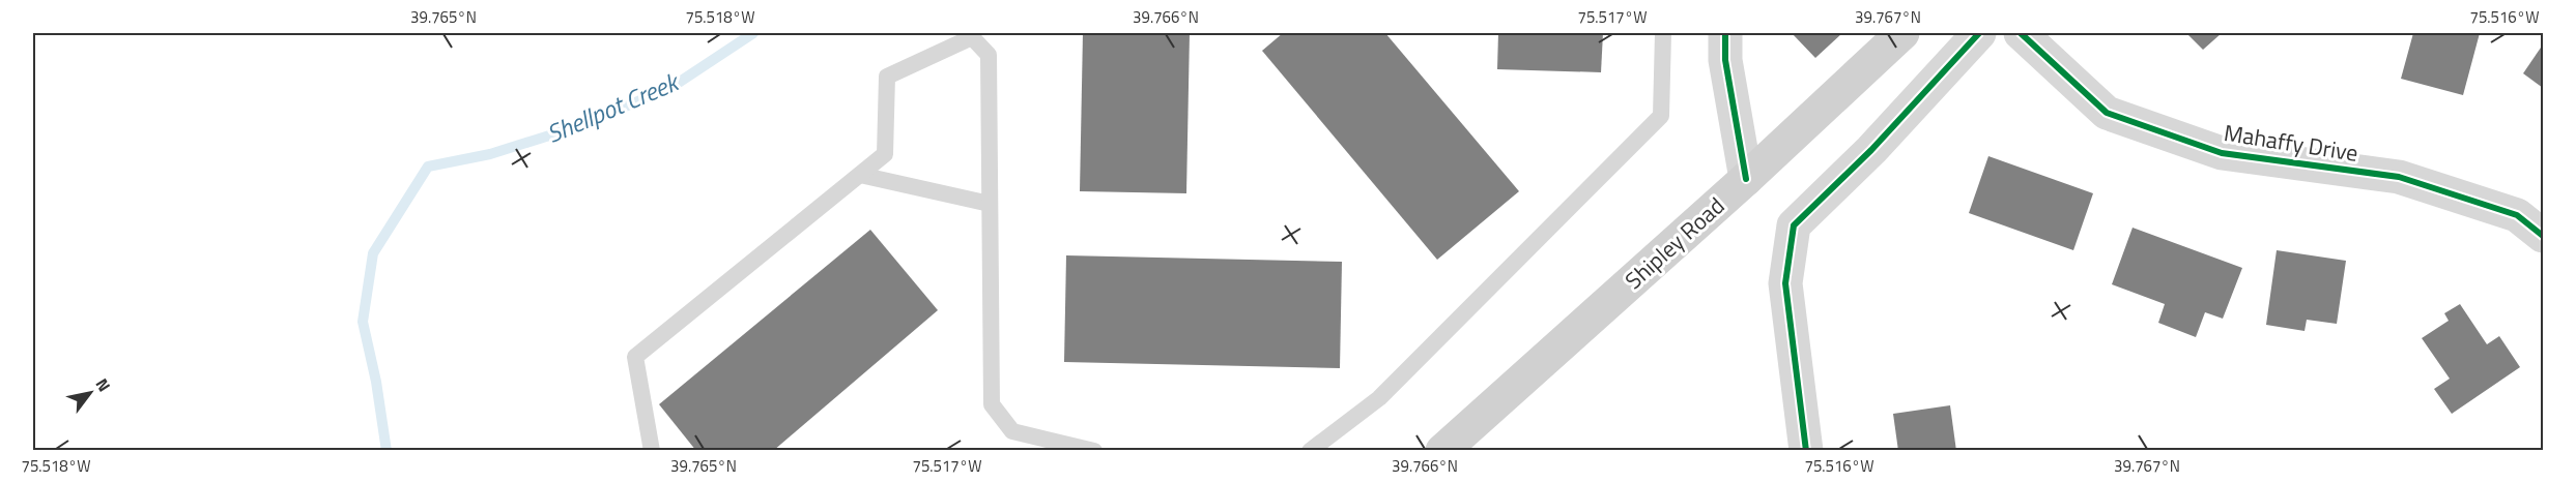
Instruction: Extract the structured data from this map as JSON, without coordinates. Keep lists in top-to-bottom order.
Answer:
{
  "streets": {
    "main road": ["Shipley Road"],
    "street": ["Mahaffy Drive"]
  },
  "water": ["Shellpot Creek"],
  "north": "top right",
  "coordinates": [
    "39.765°N",
    "75.518°W",
    "39.766°N",
    "75.517°W",
    "39.767°N",
    "75.516°W"
  ]
}
